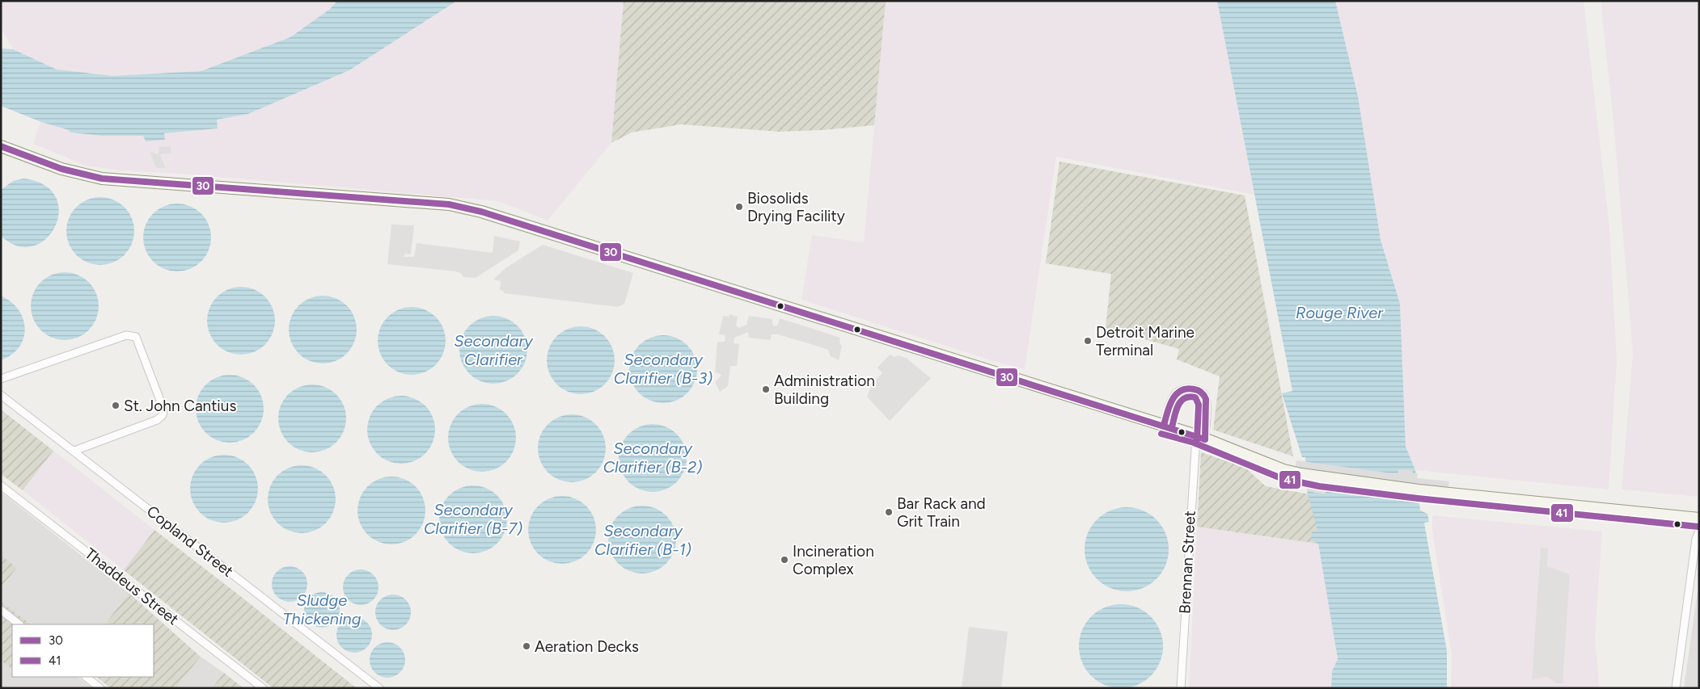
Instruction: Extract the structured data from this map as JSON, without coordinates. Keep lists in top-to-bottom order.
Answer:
{
  "streets": {
    "street": ["Copland Street", "Brennan Street", "Thaddeus Street"]
  },
  "water": [
    "Rouge River",
    "Secondary Clarifier",
    "Secondary Clarifier (B-3)",
    "Secondary Clarifier (B-2)",
    "Secondary Clarifier (B-7)",
    "Secondary Clarifier (B-1)",
    "Sludge Thickening"
  ],
  "places": [
    "Biosolids Drying Facility",
    "Detroit Marine Terminal",
    "Administration Building",
    "St. John Cantius",
    "Bar Rack and Grit Train",
    "Incineration Complex",
    "Aeration Decks"
  ],
  "lines": ["transit line 30", "transit line 41"],
  "legend": ["30", "41"]
}
